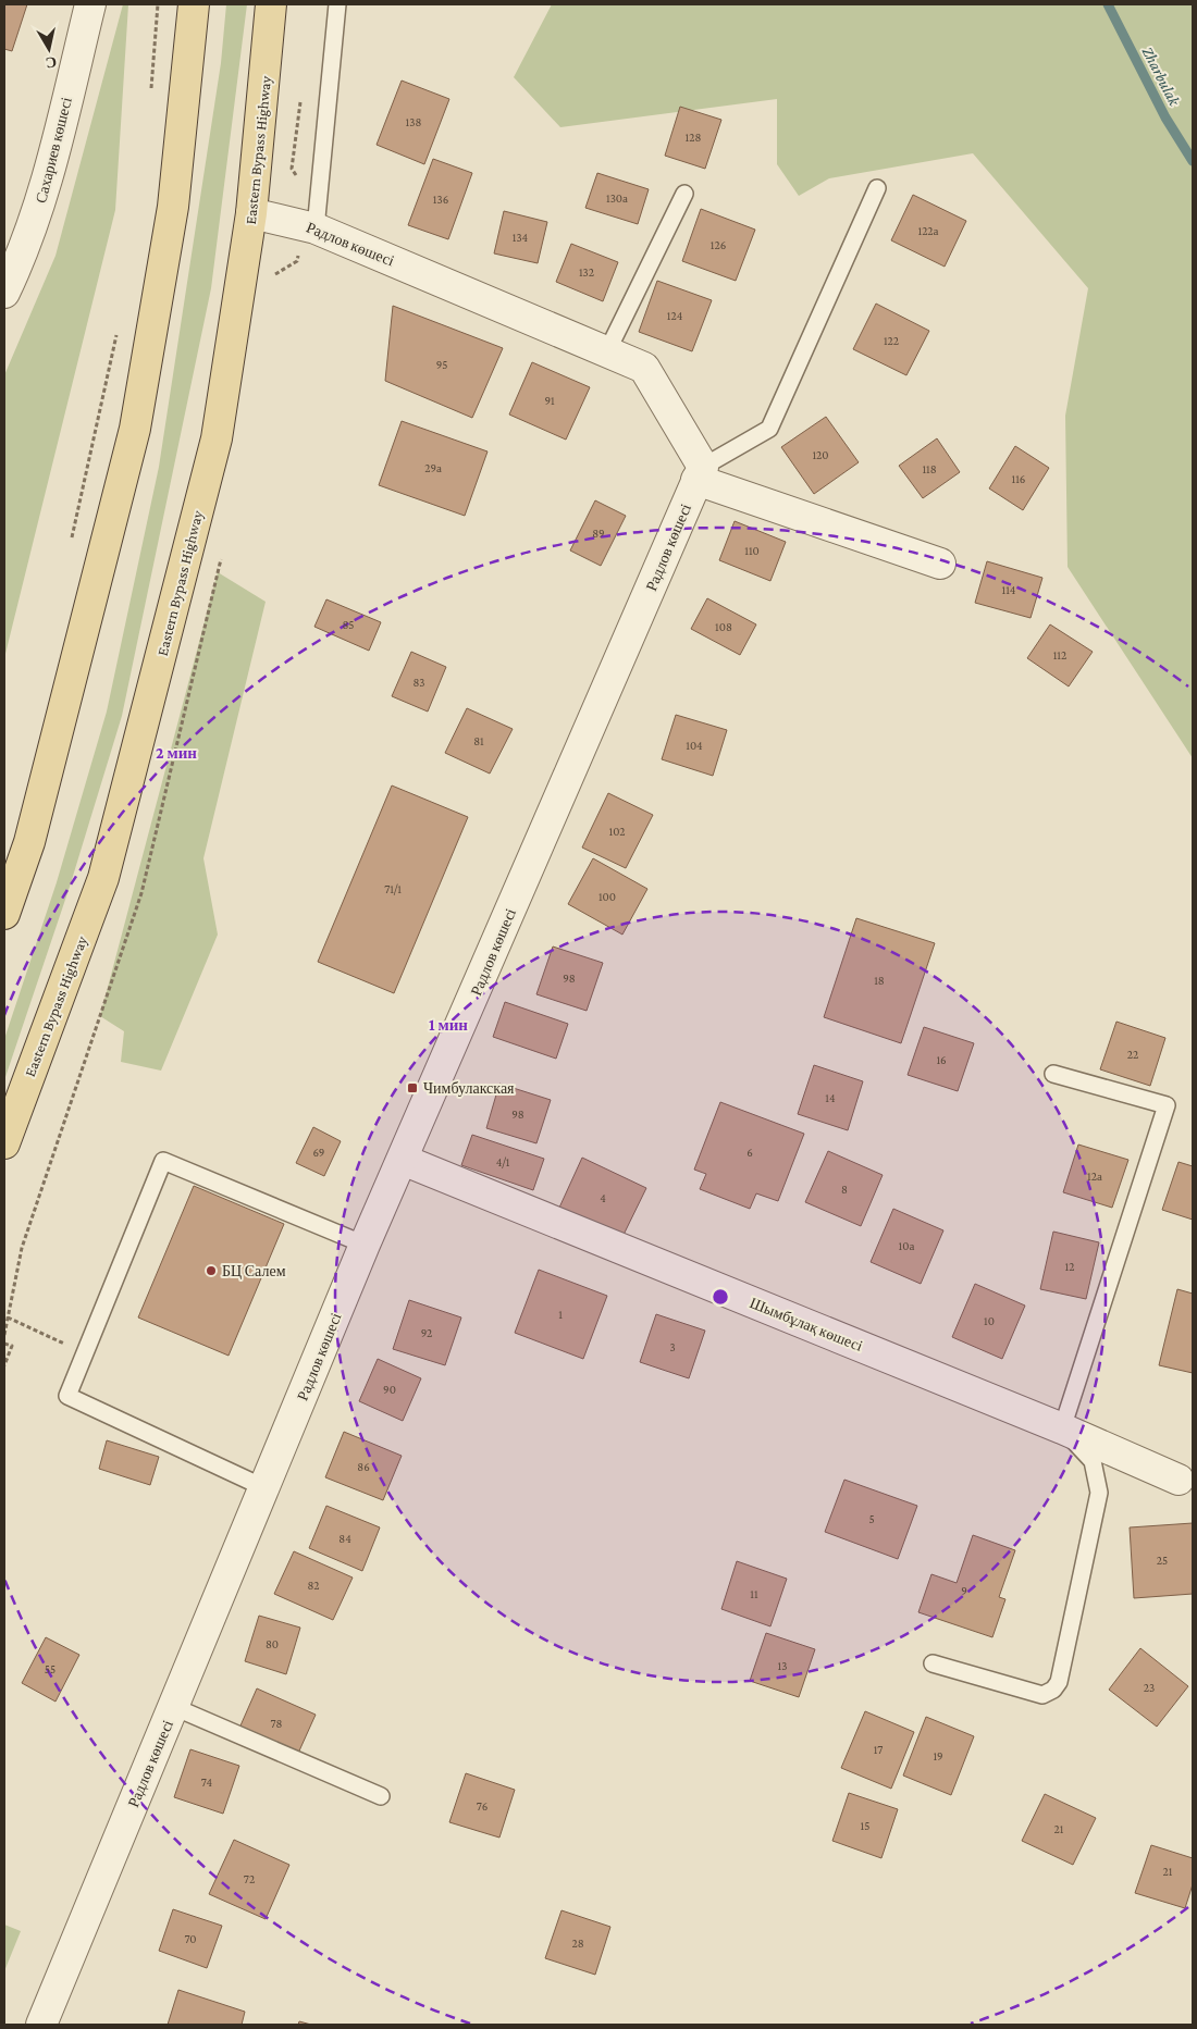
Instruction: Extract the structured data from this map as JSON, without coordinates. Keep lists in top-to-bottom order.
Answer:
{
  "streets": {
    "main road": ["Eastern Bypass Highway"],
    "street": ["Сахариев көшесі", "Радлов көшесі", "Шымбұлақ көшесі"]
  },
  "crossings": [
    ["Eastern Bypass Highway", "Радлов көшесі"],
    ["Радлов көшесі", "Шымбұлақ көшесі"]
  ],
  "water": ["Zharbulak"],
  "places": {
    "transit": ["Чимбулакская"],
    "other": ["БЦ Салем"]
  },
  "house_numbers": [
    "138",
    "128",
    "130а",
    "136",
    "122а",
    "134",
    "126",
    "132",
    "124",
    "122",
    "95",
    "91",
    "120",
    "29а",
    "118",
    "116",
    "89",
    "110",
    "114",
    "85",
    "108",
    "112",
    "83",
    "81",
    "104",
    "102",
    "71/1",
    "100",
    "98",
    "18",
    "22",
    "16",
    "14",
    "98",
    "69",
    "6",
    "4/1",
    "12а",
    "8",
    "4",
    "10а",
    "12",
    "1",
    "10",
    "92",
    "3",
    "90",
    "86",
    "5",
    "84",
    "25",
    "82",
    "9",
    "11",
    "80",
    "13",
    "55",
    "23",
    "78",
    "17",
    "19",
    "74",
    "76",
    "15",
    "21",
    "21",
    "72",
    "70",
    "28"
  ],
  "north": "bottom",
  "rings": ["2 мин", "1 мин"]
}
